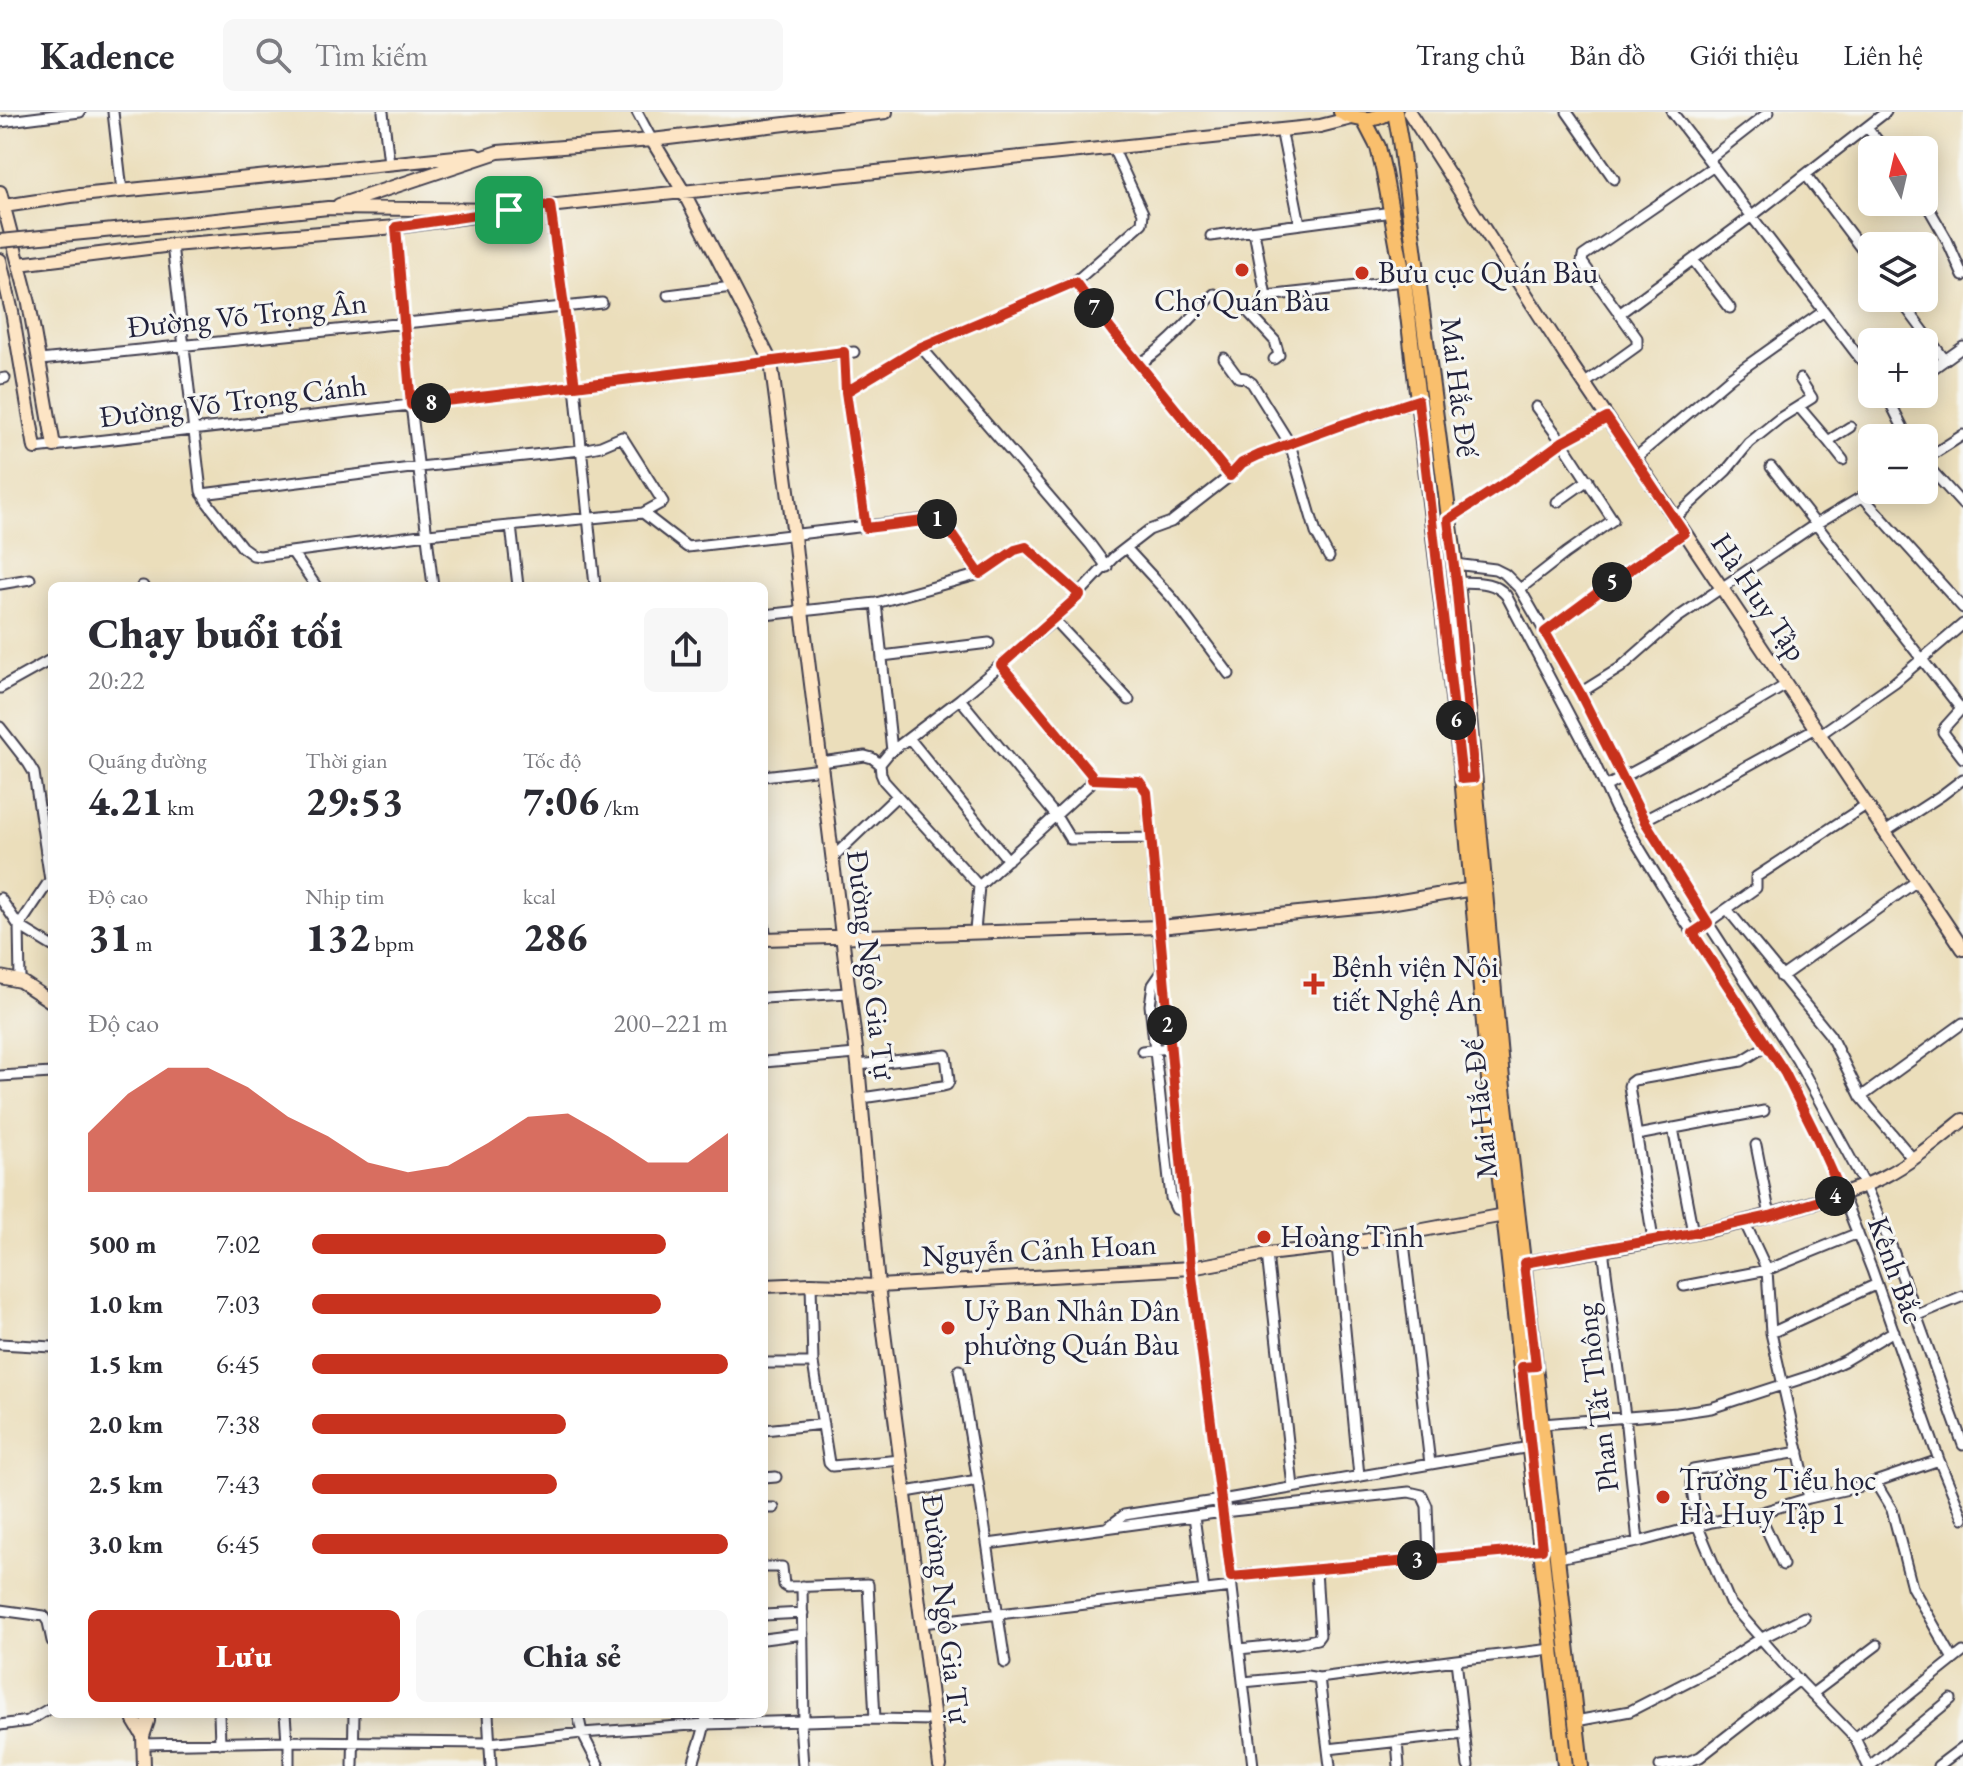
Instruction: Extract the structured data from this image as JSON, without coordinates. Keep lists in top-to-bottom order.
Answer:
{
  "streets": {
    "main road": ["Mai Hắc Đế"],
    "street": [
      "Đường Võ Trọng Ân",
      "Đường Võ Trọng Cánh",
      "Hà Huy Tập",
      "Đường Ngô Gia Tự",
      "Nguyễn Cảnh Hoan",
      "Kênh Bắc",
      "Phan Tất Thông"
    ]
  },
  "crossings": [
    ["Mai Hắc Đế", "Nguyễn Cảnh Hoan"],
    ["Đường Võ Trọng Cánh", "Đường Ngô Gia Tự"],
    ["Đường Ngô Gia Tự", "Nguyễn Cảnh Hoan"]
  ],
  "places": {
    "other": [
      "Chợ Quán Bàu",
      "Bưu cục Quán Bàu",
      "Hoàng Tình",
      "Uỷ Ban Nhân Dân phường Quán Bàu",
      "Trường Tiểu học Hà Huy Tập 1"
    ],
    "health": ["Bệnh viện Nội tiết Nghệ An"]
  },
  "north": "top",
  "page": {
    "header": "Kadence",
    "search": "Tìm kiếm",
    "nav": [
      "Trang chủ",
      "Bản đồ",
      "Giới thiệu",
      "Liên hệ"
    ],
    "map_buttons": ["+", "−"],
    "pins": [
      "7",
      "8",
      "1",
      "5",
      "6",
      "2",
      "4",
      "3"
    ],
    "heading": ["Chạy buổi tối", "20:22"],
    "stats": [
      ["Quãng đường", "4.21 km"],
      ["Thời gian", "29:53"],
      ["Tốc độ", "7:06 /km"],
      ["Độ cao", "31 m"],
      ["Nhịp tim", "132 bpm"],
      ["kcal", "286"]
    ],
    "chart": ["Độ cao", "200–221 m"],
    "list": [
      {
        "name": "500 m",
        "note": "7:02"
      },
      {
        "name": "1.0 km",
        "note": "7:03"
      },
      {
        "name": "1.5 km",
        "note": "6:45"
      },
      {
        "name": "2.0 km",
        "note": "7:38"
      },
      {
        "name": "2.5 km",
        "note": "7:43"
      },
      {
        "name": "3.0 km",
        "note": "6:45"
      }
    ],
    "buttons": ["Lưu", "Chia sẻ"]
  }
}
